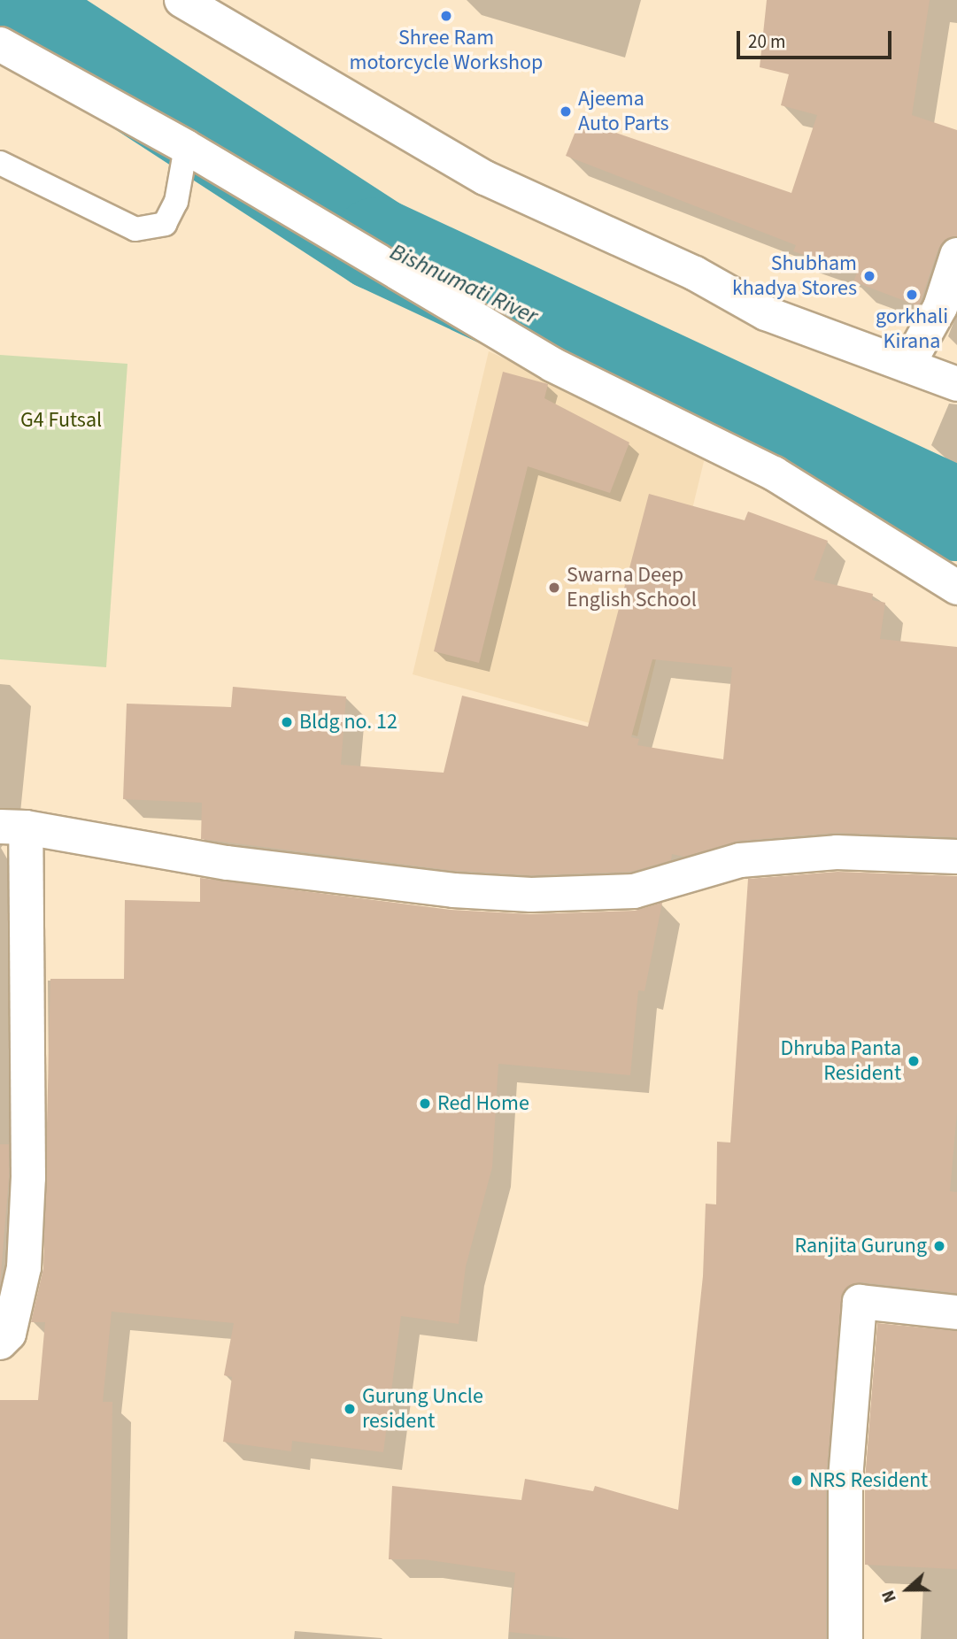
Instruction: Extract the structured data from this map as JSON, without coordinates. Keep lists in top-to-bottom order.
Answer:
{
  "water": ["Bishnumati River"],
  "parks": ["G4 Futsal"],
  "places": [
    "Shree Ram motorcycle Workshop",
    "Ajeema Auto Parts",
    "Shubham khadya Stores",
    "gorkhali Kirana",
    "Swarna Deep English School",
    "Bldg no. 12",
    "Dhruba Panta Resident",
    "Red Home",
    "Ranjita Gurung",
    "Gurung Uncle resident",
    "NRS Resident"
  ],
  "scale_bar": "20 m",
  "north": "left"
}
